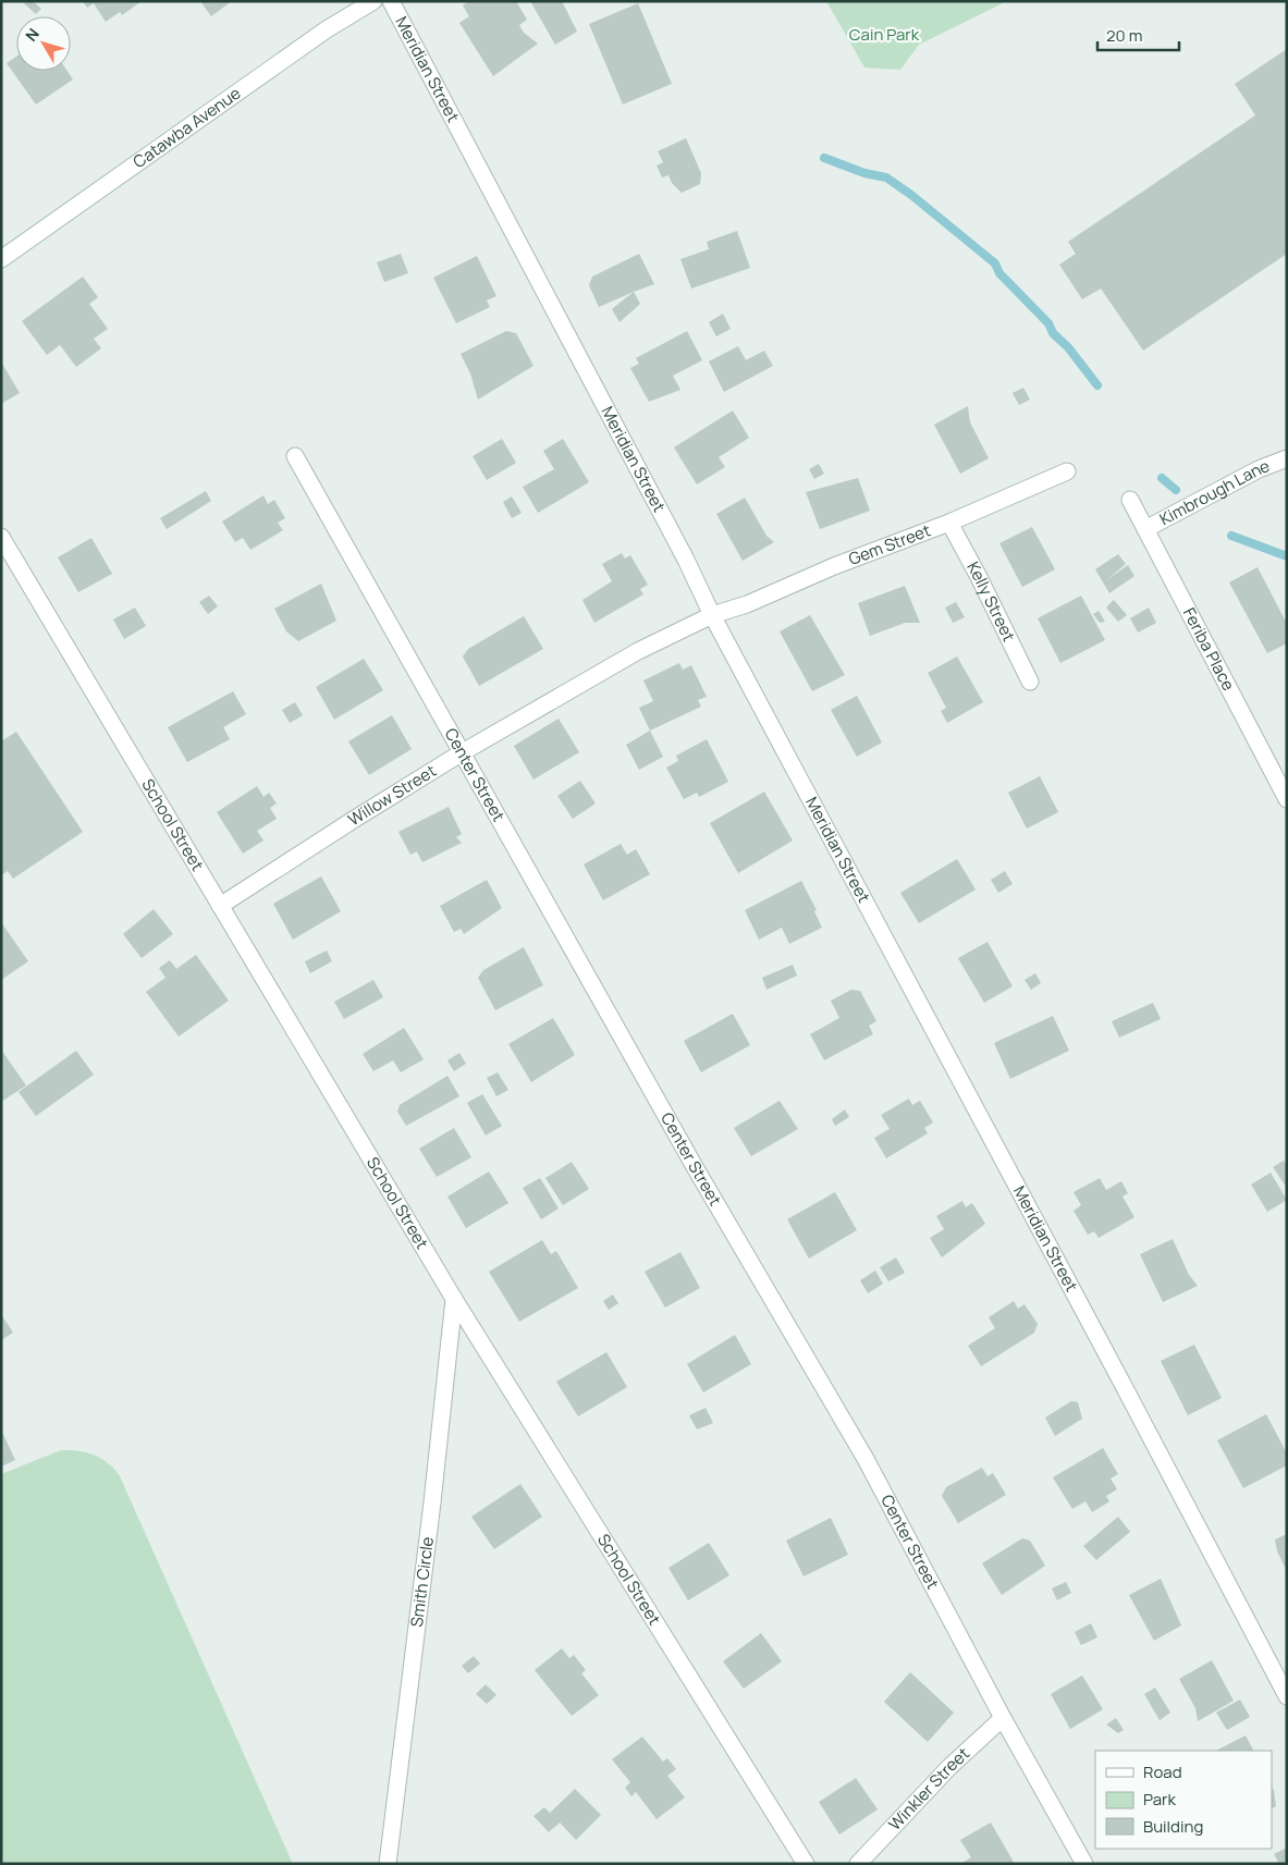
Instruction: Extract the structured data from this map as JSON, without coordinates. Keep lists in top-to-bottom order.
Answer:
{
  "streets": {
    "street": [
      "Meridian Street",
      "Catawba Avenue",
      "Kimbrough Lane",
      "Gem Street",
      "Kelly Street",
      "Feriba Place",
      "Center Street",
      "Willow Street",
      "School Street",
      "Smith Circle",
      "Winkler Street"
    ]
  },
  "crossings": [
    ["Meridian Street", "Gem Street"],
    ["Meridian Street", "Willow Street"],
    ["Kimbrough Lane", "Feriba Place"],
    ["Gem Street", "Kelly Street"],
    ["Gem Street", "Willow Street"],
    ["Center Street", "Willow Street"],
    ["Center Street", "Winkler Street"],
    ["Willow Street", "School Street"],
    ["School Street", "Smith Circle"]
  ],
  "parks": ["Cain Park"],
  "legend": ["Road", "Park", "Building"],
  "scale_bar": "20 m",
  "north": "top left"
}
